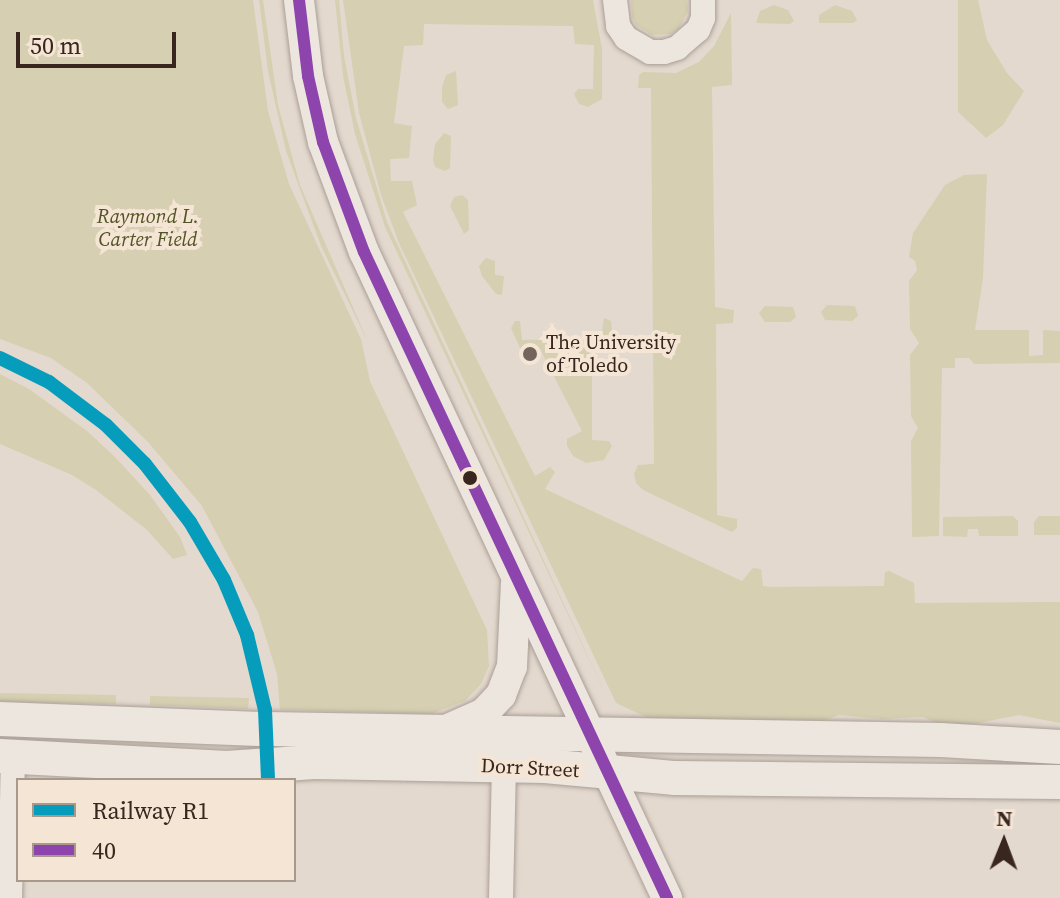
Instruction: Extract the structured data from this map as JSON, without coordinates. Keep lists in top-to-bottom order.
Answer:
{
  "streets": {
    "main road": ["Dorr Street"]
  },
  "parks": ["Raymond L. Carter Field"],
  "places": ["The University of Toledo"],
  "lines": ["transit line 40", "rail line R1"],
  "legend": ["Railway R1", "40"],
  "scale_bar": "50 m",
  "north": "top"
}
